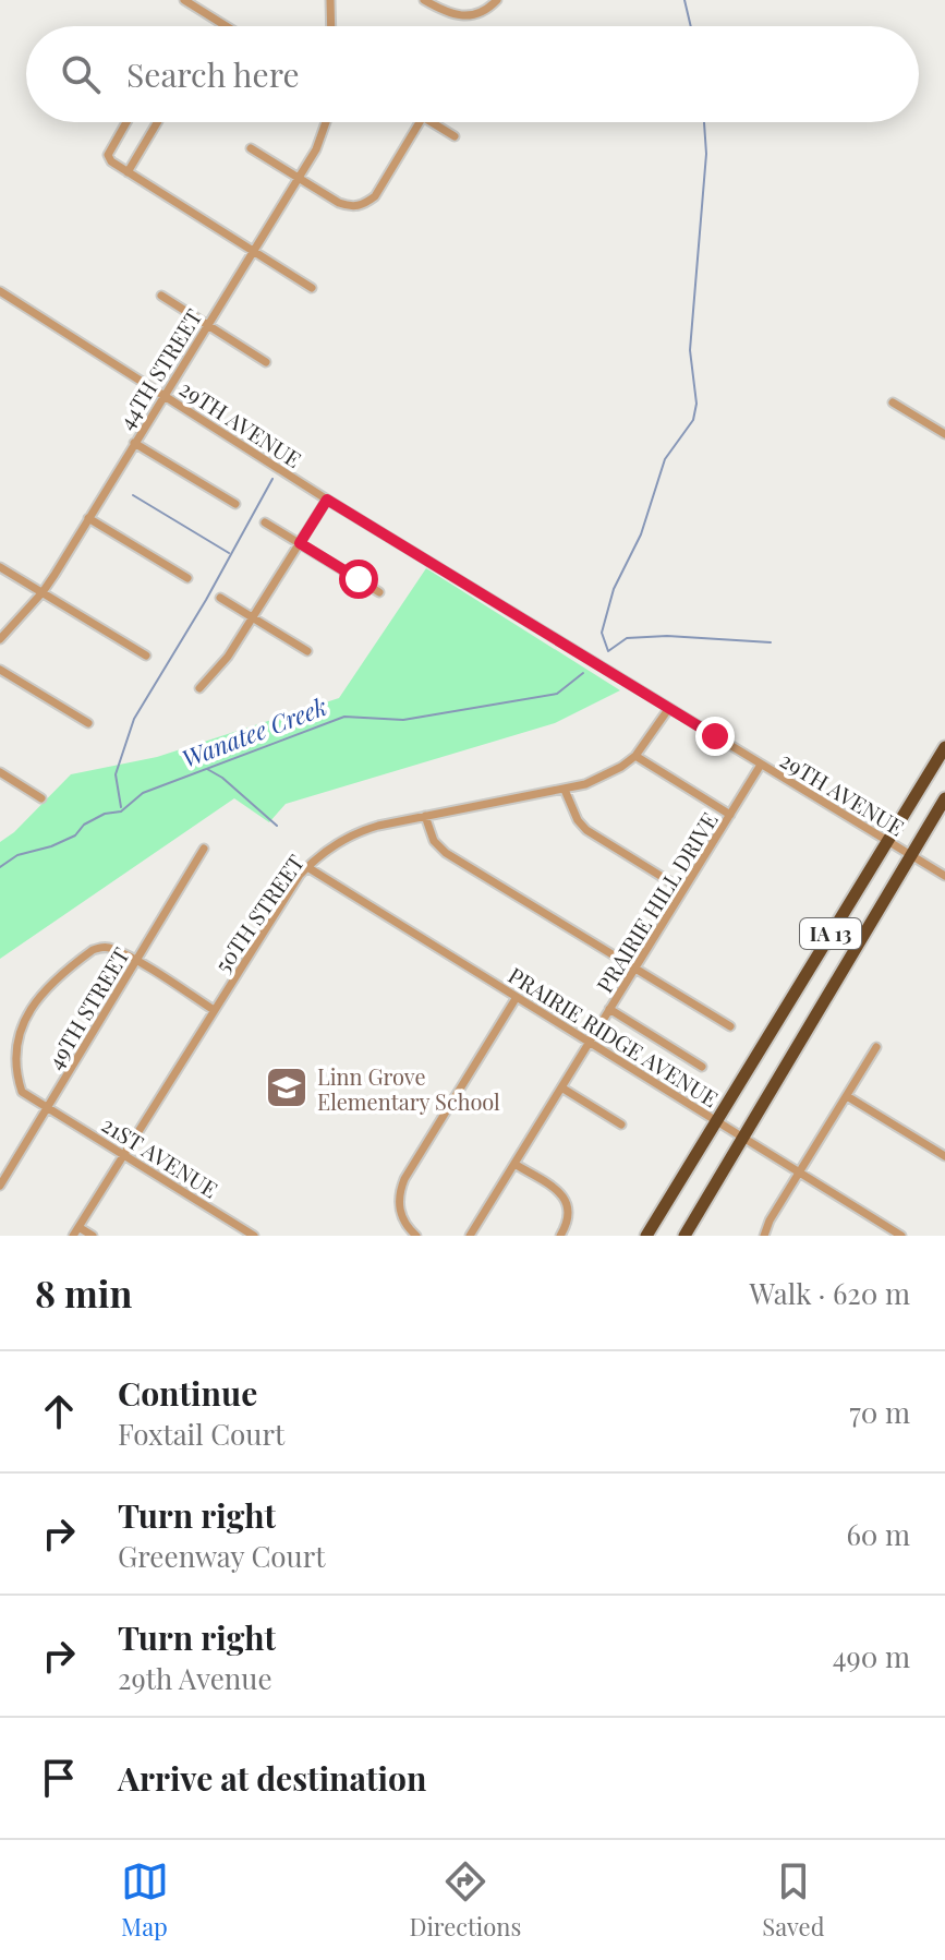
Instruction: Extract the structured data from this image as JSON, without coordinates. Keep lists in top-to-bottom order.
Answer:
{
  "streets": {
    "highway": ["IA 13"],
    "street": [
      "44TH STREET",
      "29TH AVENUE",
      "PRAIRIE HILL DRIVE",
      "50TH STREET",
      "49TH STREET",
      "PRAIRIE RIDGE AVENUE",
      "21ST AVENUE"
    ]
  },
  "crossings": [
    ["44TH STREET", "29TH AVENUE"],
    ["29TH AVENUE", "PRAIRIE HILL DRIVE"],
    ["29TH AVENUE", "50TH STREET"],
    ["29TH AVENUE", "IA 13"],
    ["PRAIRIE HILL DRIVE", "PRAIRIE RIDGE AVENUE"],
    ["50TH STREET", "PRAIRIE RIDGE AVENUE"],
    ["50TH STREET", "21ST AVENUE"],
    ["IA 13", "PRAIRIE RIDGE AVENUE"],
    ["49TH STREET", "21ST AVENUE"]
  ],
  "water": ["Wanatee Creek"],
  "places": {
    "school or university": ["Linn Grove Elementary School"]
  },
  "page": {
    "search": "Search here",
    "heading": ["8 min", "Walk · 620 m"],
    "list": [
      ["Continue", "Foxtail Court", "70 m"],
      ["Turn right", "Greenway Court", "60 m"],
      ["Turn right", "29th Avenue", "490 m"],
      "Arrive at destination"
    ],
    "nav": ["Map", "Directions", "Saved"]
  }
}
